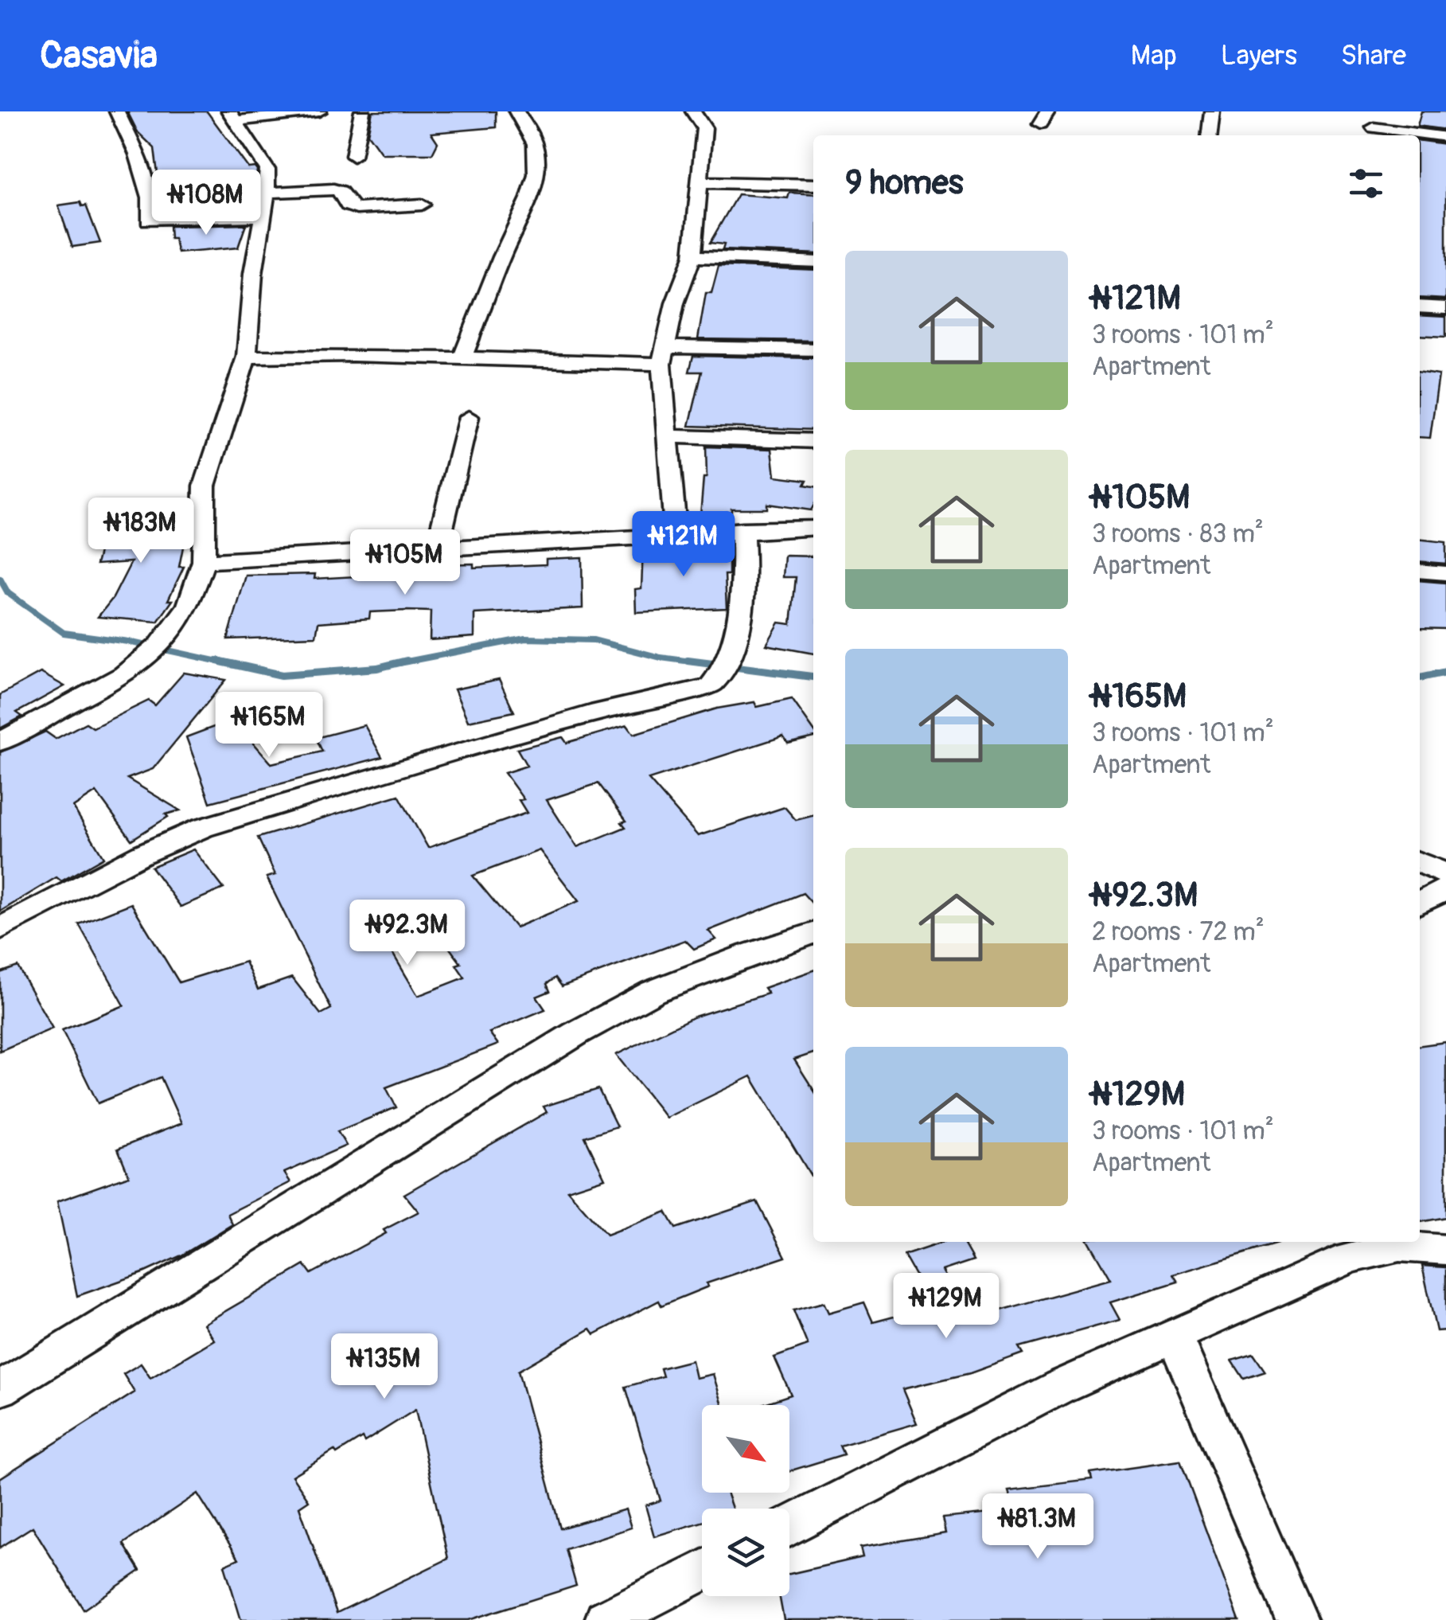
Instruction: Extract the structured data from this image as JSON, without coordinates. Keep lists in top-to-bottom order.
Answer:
{
  "north": "bottom right",
  "page": {
    "header": "Casavia",
    "nav": ["Map", "Layers", "Share"],
    "heading": "9 homes",
    "price": [
      "₦108M",
      "₦183M",
      "₦121M",
      "₦105M",
      "₦165M",
      "₦92.3M",
      "₦129M",
      "₦135M",
      "₦81.3M"
    ],
    "list": [
      {
        "name": "₦121M",
        "note": "3 rooms · 101 m² · Apartment"
      },
      {
        "name": "₦105M",
        "note": "3 rooms · 83 m² · Apartment"
      },
      {
        "name": "₦165M",
        "note": "3 rooms · 101 m² · Apartment"
      },
      {
        "name": "₦92.3M",
        "note": "2 rooms · 72 m² · Apartment"
      },
      {
        "name": "₦129M",
        "note": "3 rooms · 101 m² · Apartment"
      }
    ]
  }
}
